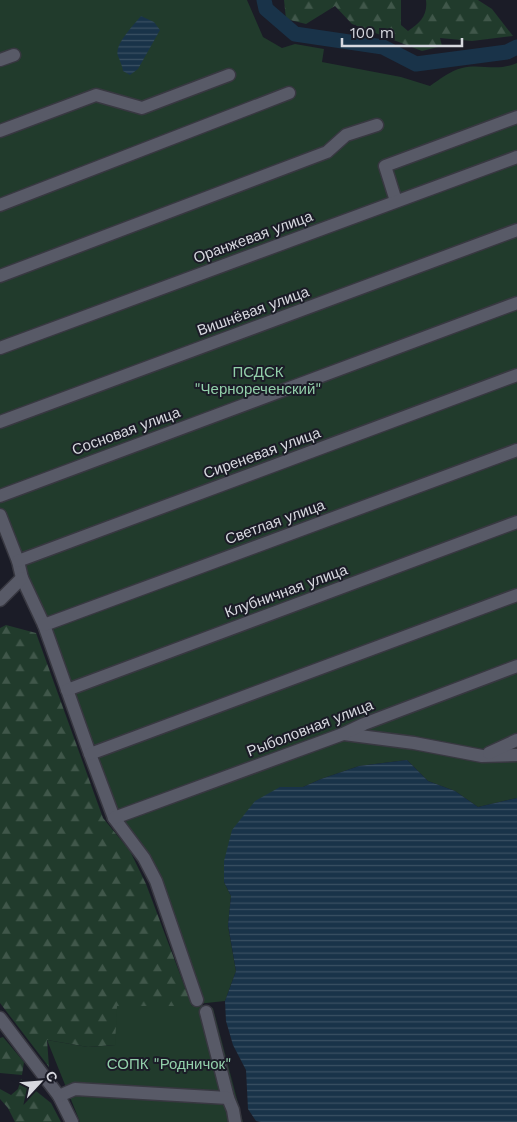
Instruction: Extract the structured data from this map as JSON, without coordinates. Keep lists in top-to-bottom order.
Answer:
{
  "streets": {
    "street": [
      "Оранжевая улица",
      "Вишнёвая улица",
      "Сосновая улица",
      "Сиреневая улица",
      "Светлая улица",
      "Клубничная улица",
      "Рыболовная улица"
    ]
  },
  "parks": ["ПСДСК \"Чернореченский\"", "СОПК \"Родничок\""],
  "scale_bar": "100 m",
  "north": "top right"
}
